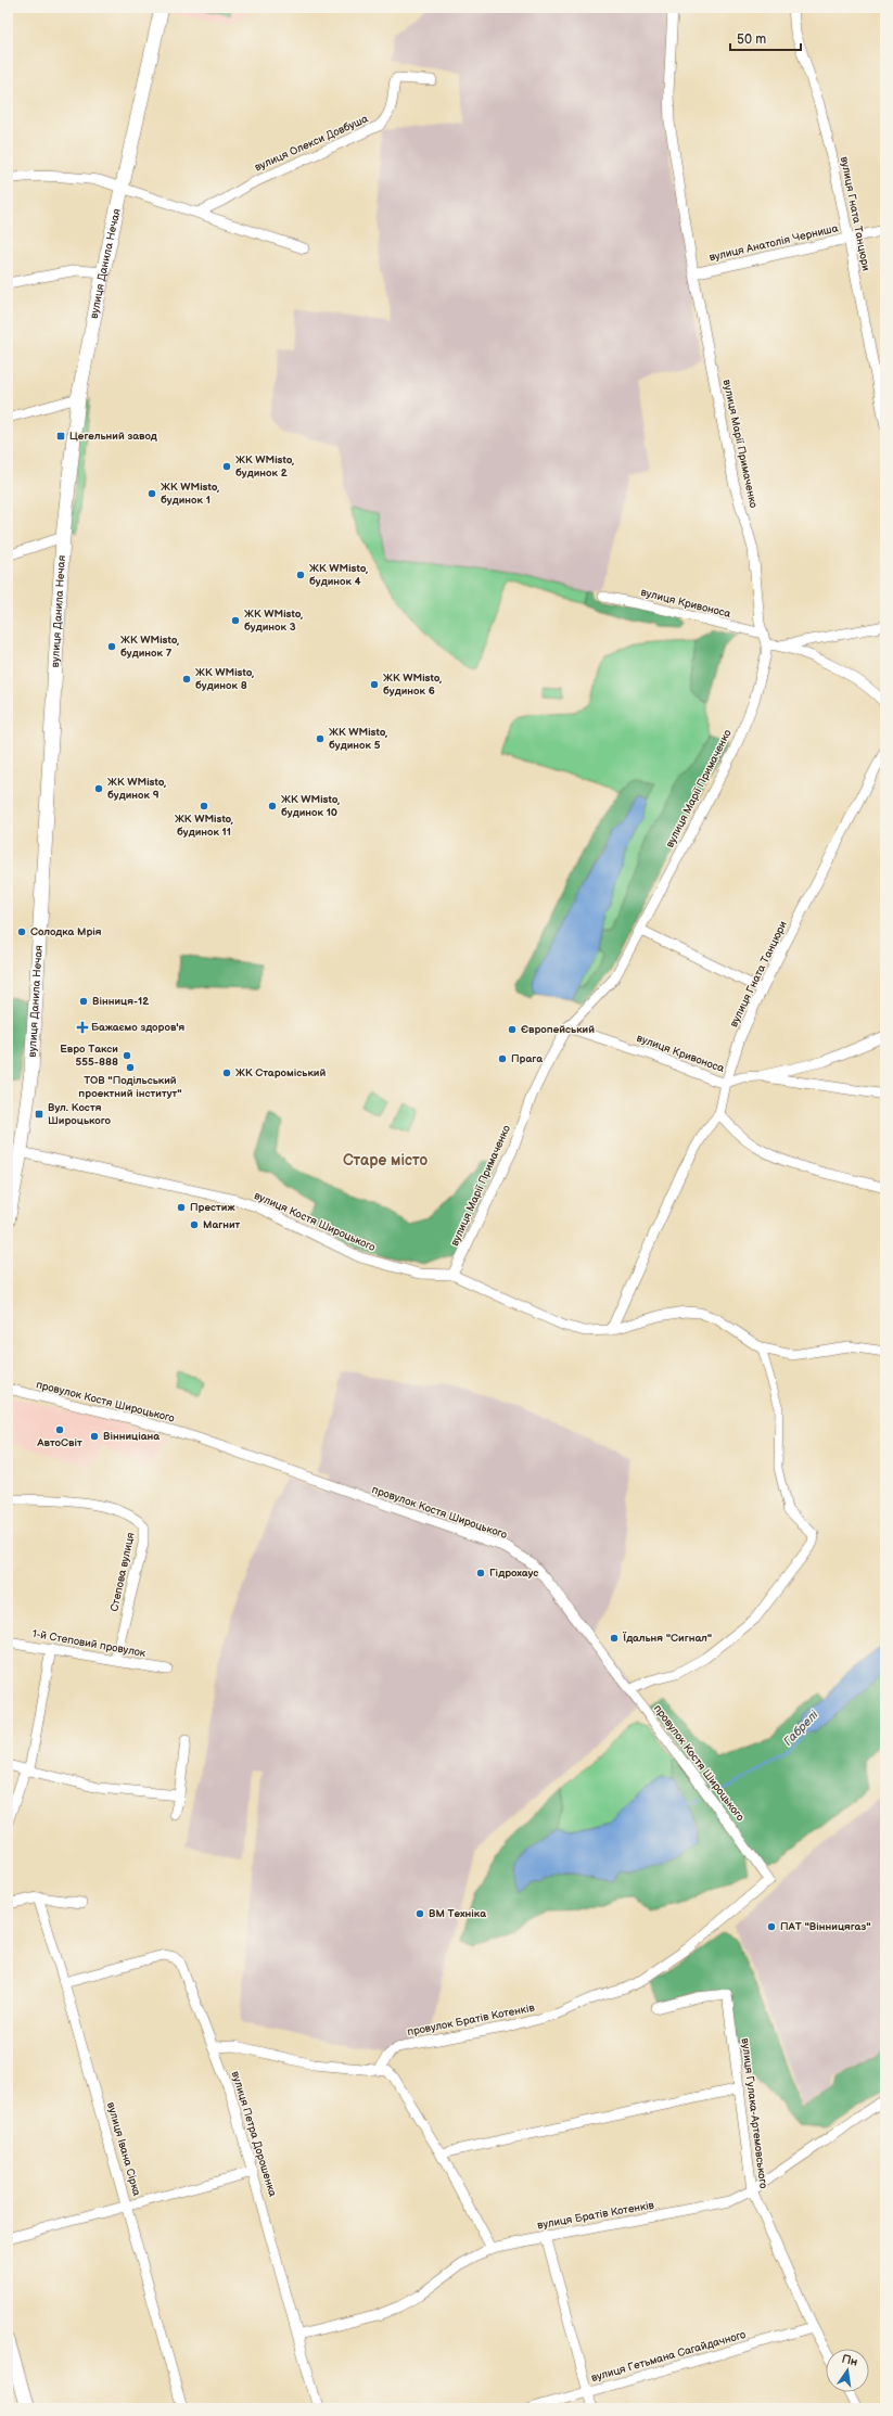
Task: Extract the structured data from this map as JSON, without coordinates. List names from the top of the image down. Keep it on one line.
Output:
{"streets":{"main road":["вулиця Данила Нечая"],"street":["вулиця Олекси Довбуша","вулиця Гната Танцюри","вулиця Анатолія Черниша","вулиця Марії Примаченко","вулиця Кривоноса","вулиця Костя Широцького","провулок Костя Широцького","Степова вулиця","1-й Степовий провулок","провулок Братів Котенків","вулиця Гулака-Артемовського","вулиця Петра Дорошенка","вулиця Івана Сірка","вулиця Братів Котенків","вулиця Гетьмана Сагайдачного"]},"crossings":[["вулиця Гната Танцюри","вулиця Анатолія Черниша"],["вулиця Гната Танцюри","вулиця Кривоноса"],["вулиця Гната Танцюри","вулиця Костя Широцького"],["вулиця Анатолія Черниша","вулиця Марії Примаченко"],["вулиця Данила Нечая","вулиця Костя Широцького"],["вулиця Марії Примаченко","вулиця Кривоноса"],["вулиця Марії Примаченко","вулиця Костя Широцького"],["провулок Костя Широцького","провулок Братів Котенків"],["Степова вулиця","1-й Степовий провулок"],["вулиця Гулака-Артемовського","вулиця Братів Котенків"],["вулиця Гулака-Артемовського","вулиця Гетьмана Сагайдачного"],["вулиця Петра Дорошенка","вулиця Івана Сірка"],["вулиця Петра Дорошенка","вулиця Братів Котенків"]],"districts":["Старе місто"],"water":["Габрелі"],"places":{"transit":["Цегельний завод","Вул. Костя Широцького"],"other":["ЖК WMisto, будинок 2","ЖК WMisto, будинок 1","ЖК WMisto, будинок 4","ЖК WMisto, будинок 3","ЖК WMisto, будинок 7","ЖК WMisto, будинок 8","ЖК WMisto, будинок 6","ЖК WMisto, будинок 5","ЖК WMisto, будинок 9","ЖК WMisto, будинок 11","ЖК WMisto, будинок 10","Солодка Мрія","Вінниця-12","Європейський","Евро Такси 555-888","Прага","ТОВ \"Подільський проектний інститут\"","ЖК Староміський","Престиж","Магнит","АвтоСвіт","Вінниціана","Гідрохаус","Їдальня \"Сигнал\"","ВМ Техніка","ПАТ \"Вінницягаз\""],"health":["Бажаємо здоров'я"]},"scale_bar":"50 m","north":"top"}
